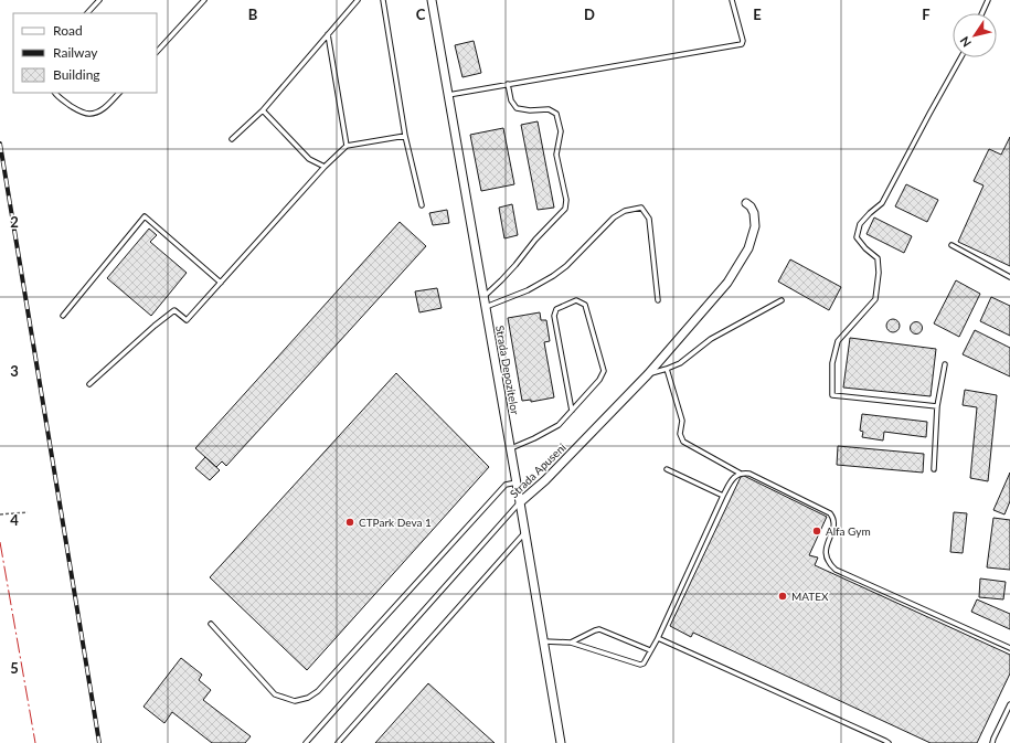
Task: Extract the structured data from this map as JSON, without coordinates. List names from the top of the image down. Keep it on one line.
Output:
{"streets":{"street":["Strada Depozitelor","Strada Apuseni"]},"crossings":[["Strada Depozitelor","Strada Apuseni"]],"places":["CTPark Deva 1","Alfa Gym","MATEX"],"legend":["Road","Railway","Building"],"north":"bottom left","grid":{"columns":["B","C","D","E","F"],"rows":["2","3","4","5"]}}
